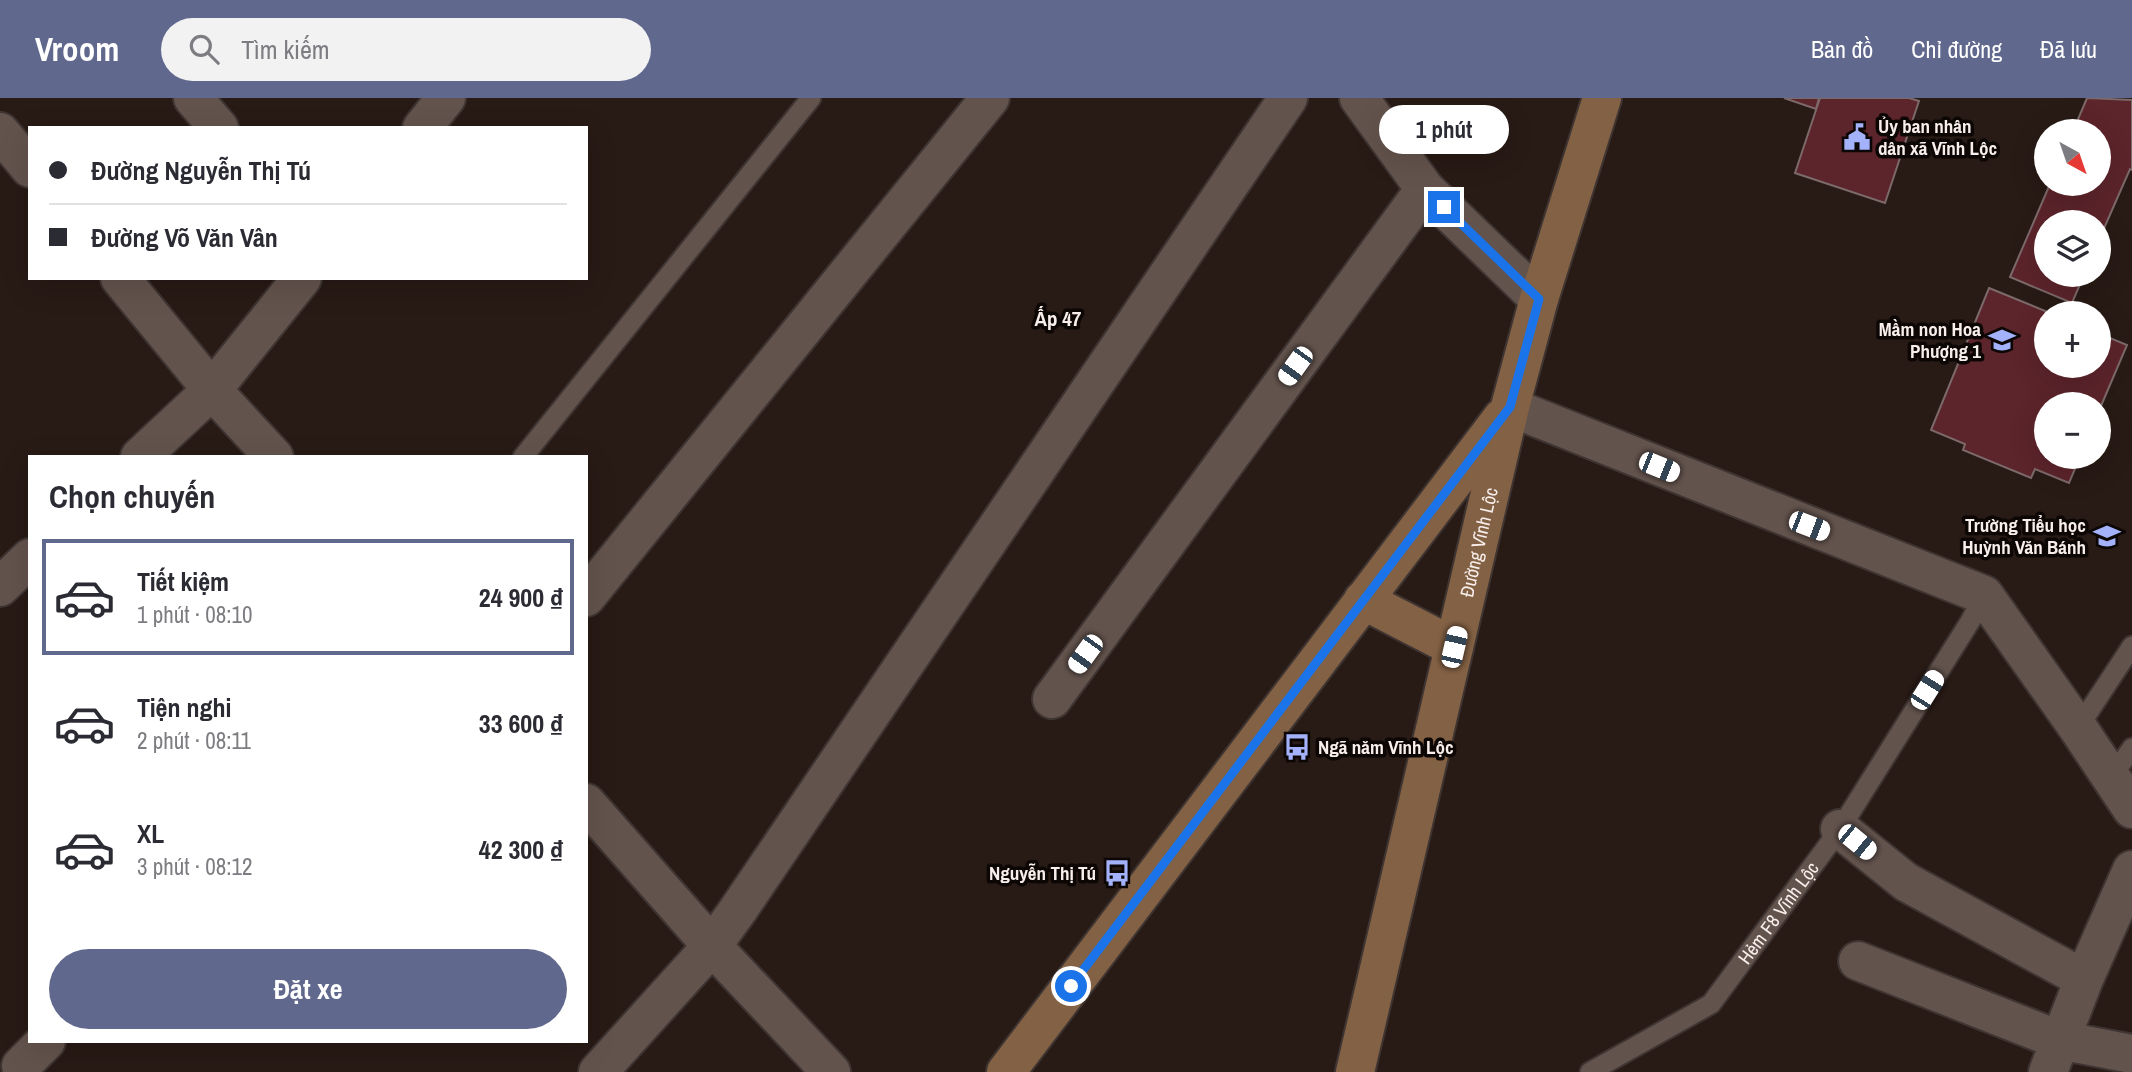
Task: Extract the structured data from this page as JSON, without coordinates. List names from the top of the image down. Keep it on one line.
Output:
{"streets":{"main road":["Đường Vĩnh Lộc"],"lane":["Hẻm F8 Vĩnh Lộc"]},"districts":["Ấp 47"],"places":{"public building":["Ủy ban nhân dân xã Vĩnh Lộc"],"school or university":["Mầm non Hoa Phượng 1","Trường Tiểu học Huỳnh Văn Bánh"],"bus stop":["Ngã năm Vĩnh Lộc","Nguyễn Thị Tú"]},"north":"bottom right","page":{"header":"Vroom","search":"Tìm kiếm","nav":["Bản đồ","Chỉ đường","Đã lưu"],"bubble":"1 phút","map_buttons":["+","−"],"banner":["Đường Nguyễn Thị Tú","Đường Võ Văn Vân"],"heading":"Chọn chuyến","list":[{"name":"Tiết kiệm","note":"1 phút · 08:10","value":"24 900 ₫"},{"name":"Tiện nghi","note":"2 phút · 08:11","value":"33 600 ₫"},{"name":"XL","note":"3 phút · 08:12","value":"42 300 ₫"}],"buttons":"Đặt xe"}}
